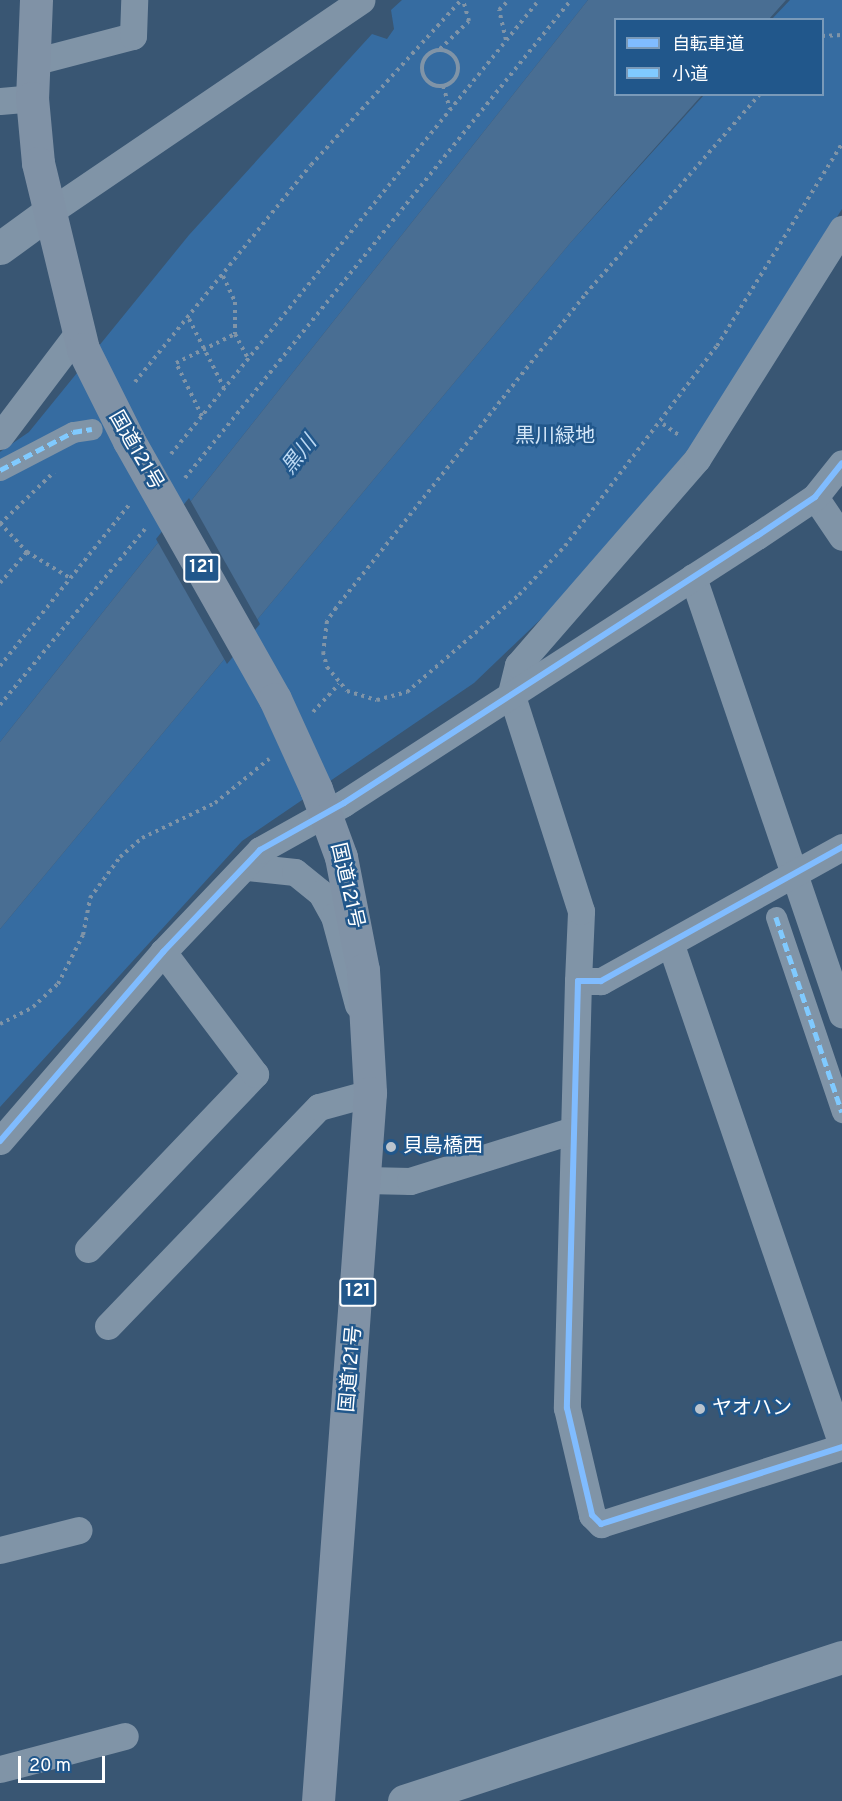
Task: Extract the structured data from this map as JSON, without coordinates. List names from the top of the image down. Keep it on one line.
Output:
{"streets":{"highway":["国道121号","121"]},"water":["黒川"],"parks":["黒川緑地"],"places":["貝島橋西","ヤオハン"],"legend":["自転車道","小道"],"scale_bar":"20 m"}
